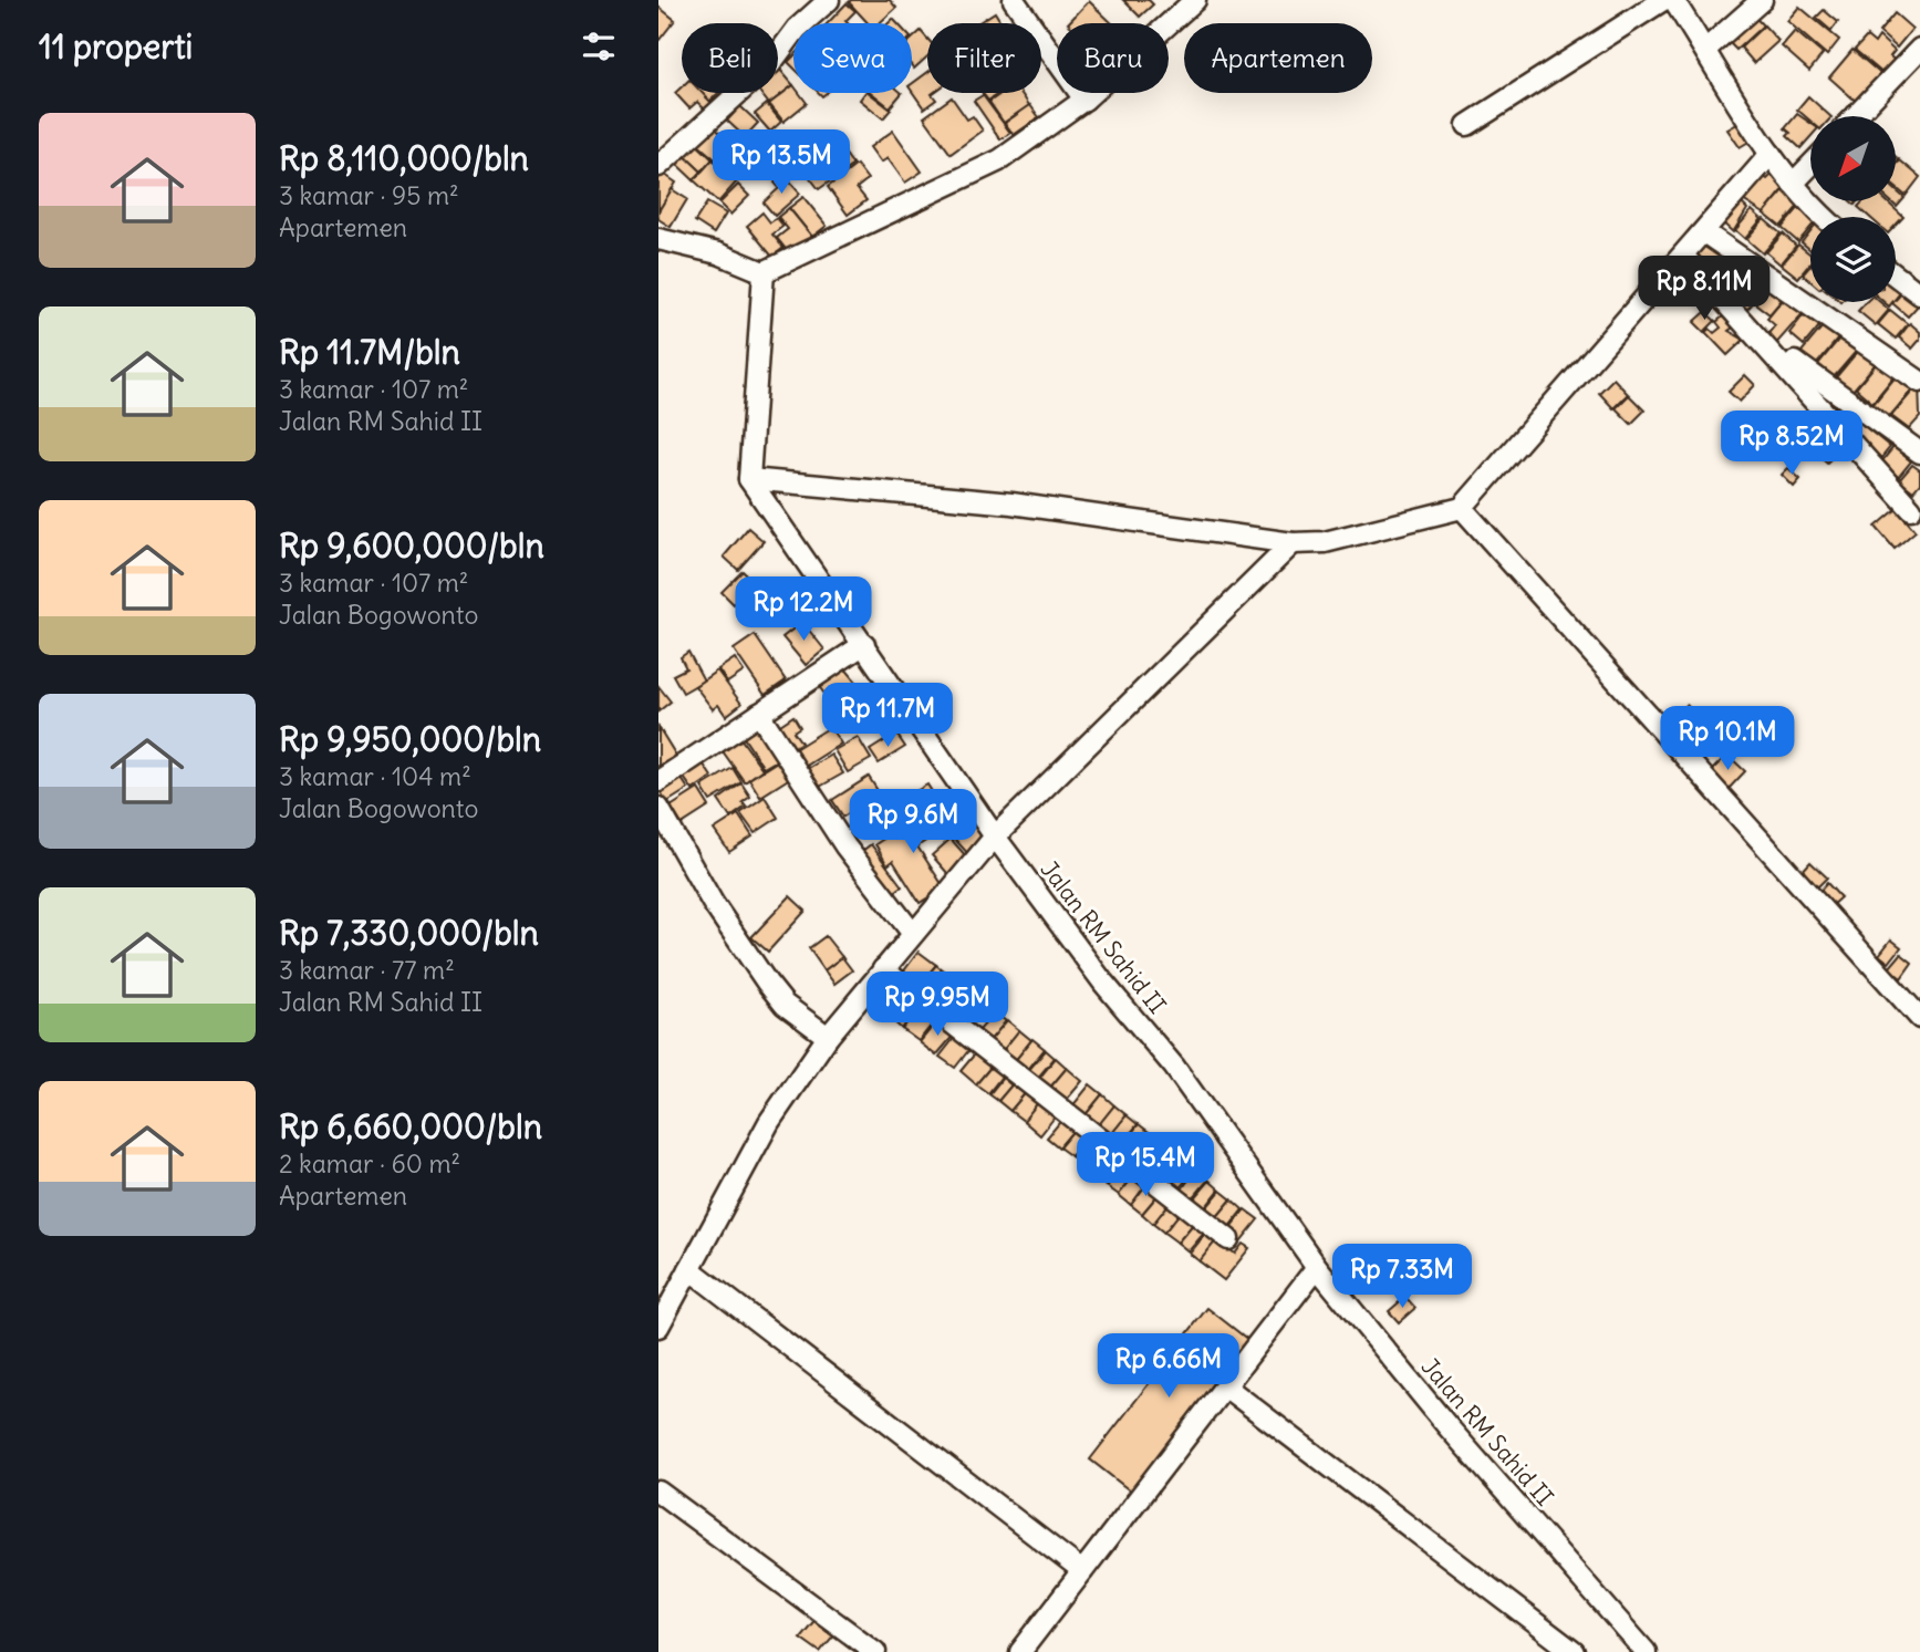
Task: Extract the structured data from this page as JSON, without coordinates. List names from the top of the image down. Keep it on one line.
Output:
{"streets":{"street":["Jalan RM Sahid II"]},"north":"bottom left","page":{"heading":"11 properti","chip":["Beli","Sewa","Filter","Baru","Apartemen"],"list":[{"name":"Rp 8,110,000/bln","note":"3 kamar · 95 m² · Apartemen"},{"name":"Rp 11.7M/bln","note":"3 kamar · 107 m² · Jalan RM Sahid II"},{"name":"Rp 9,600,000/bln","note":"3 kamar · 107 m² · Jalan Bogowonto"},{"name":"Rp 9,950,000/bln","note":"3 kamar · 104 m² · Jalan Bogowonto"},{"name":"Rp 7,330,000/bln","note":"3 kamar · 77 m² · Jalan RM Sahid II"},{"name":"Rp 6,660,000/bln","note":"2 kamar · 60 m² · Apartemen"}],"price":["Rp 13.5M","Rp 8.11M","Rp 8.52M","Rp 12.2M","Rp 11.7M","Rp 10.1M","Rp 9.6M","Rp 9.95M","Rp 15.4M","Rp 7.33M","Rp 6.66M"]}}
